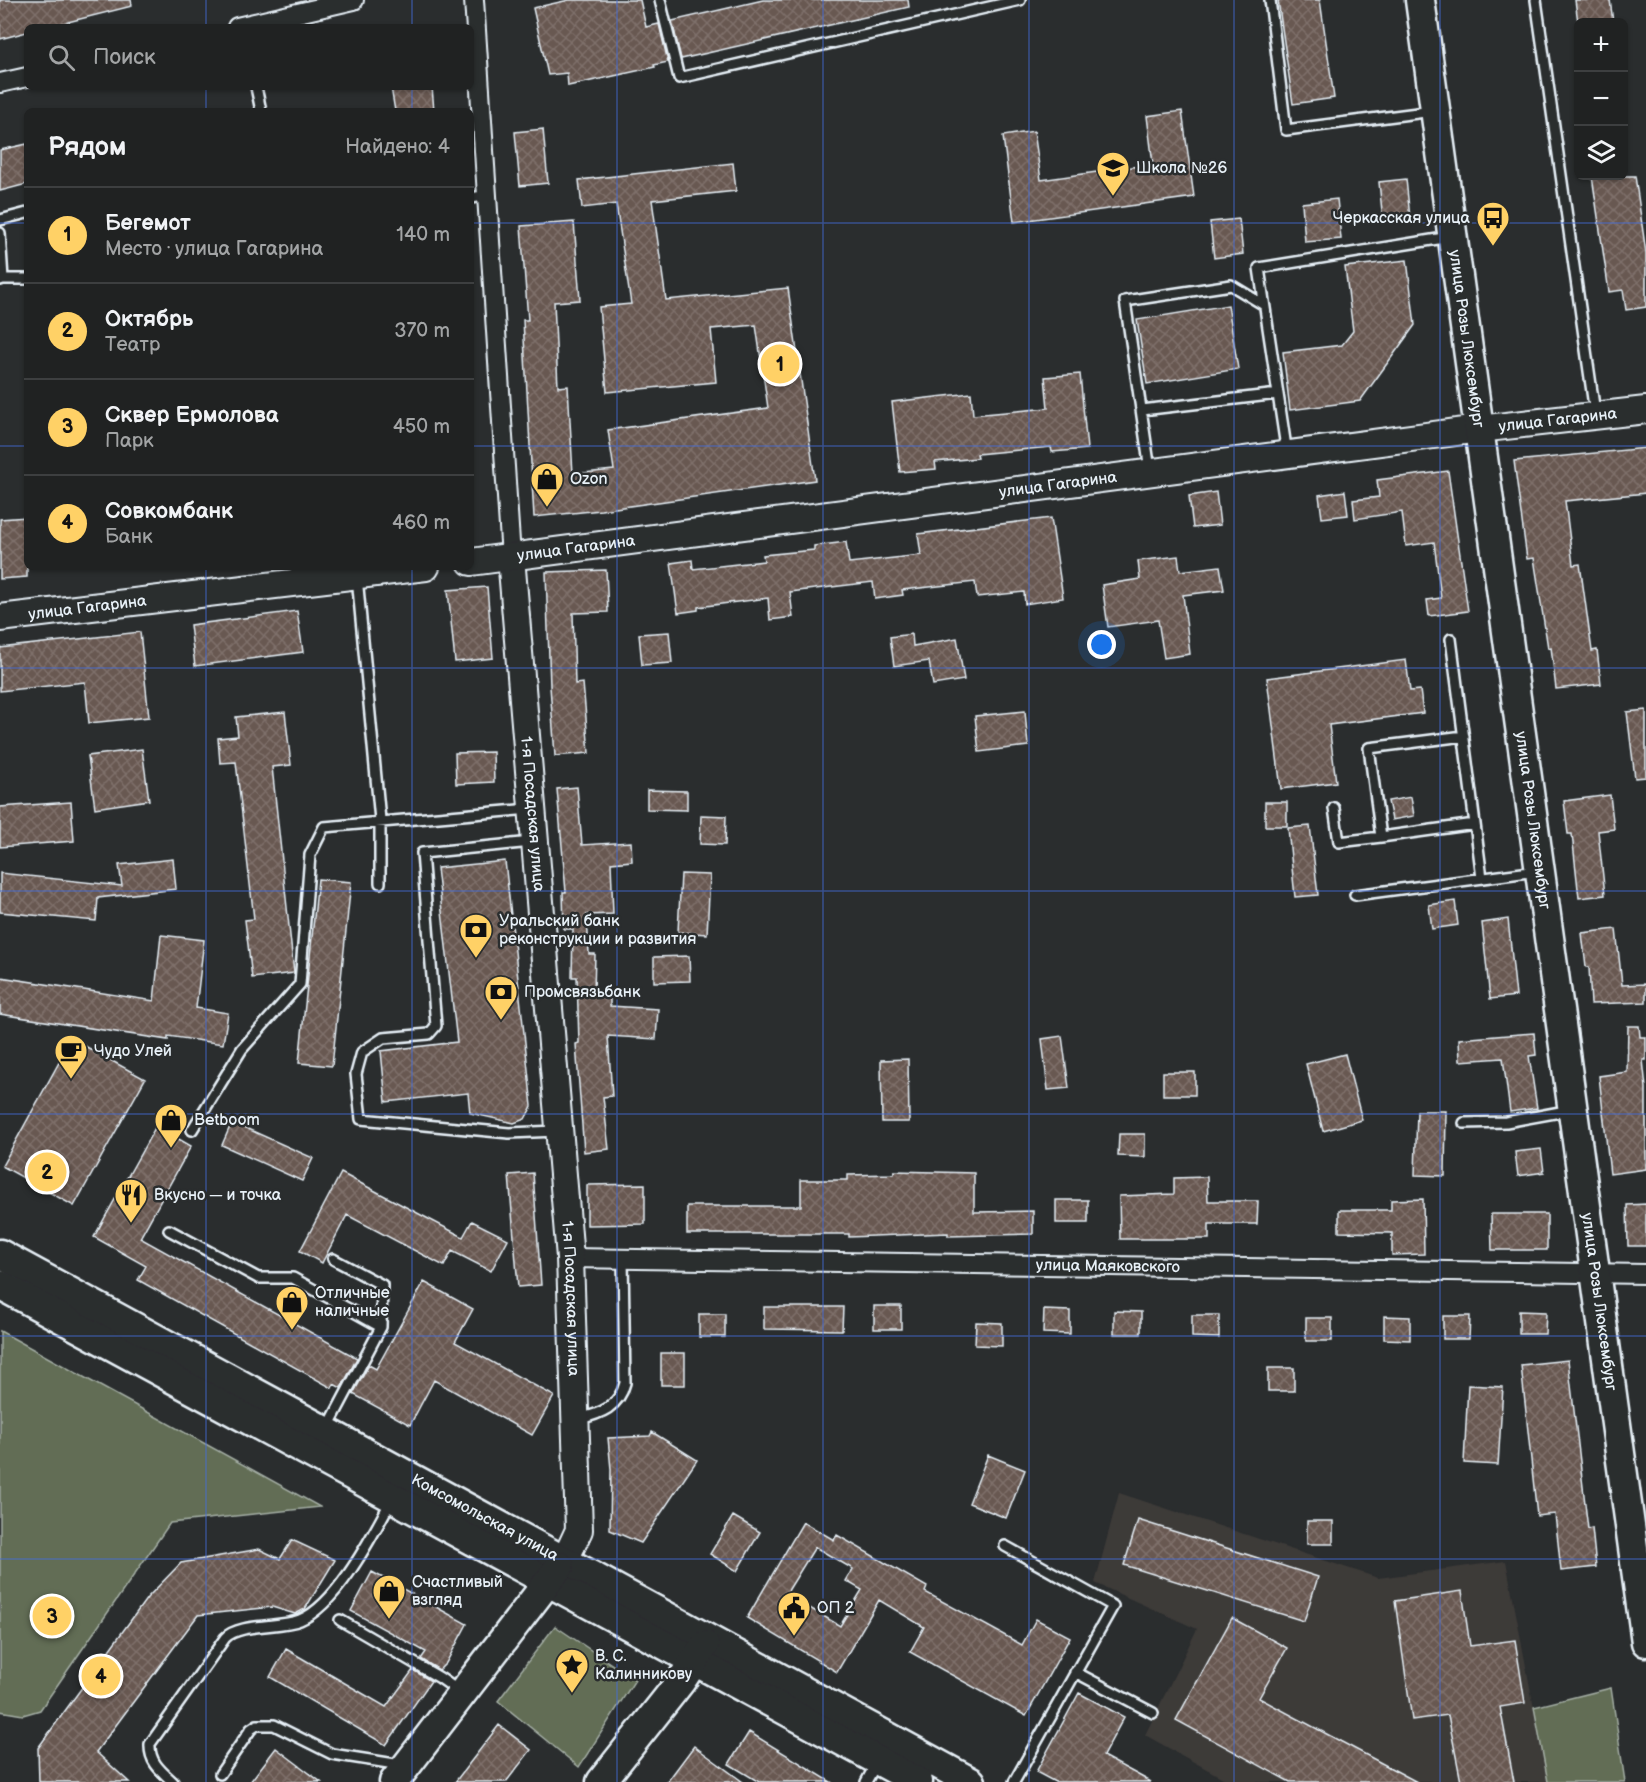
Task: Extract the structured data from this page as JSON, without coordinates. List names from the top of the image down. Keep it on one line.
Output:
{"streets":{"main road":["улица Розы Люксембург","1-я Посадская улица","Комсомольская улица"],"street":["улица Гагарина","улица Маяковского"]},"crossings":[["улица Розы Люксембург","улица Гагарина"],["улица Розы Люксембург","улица Маяковского"],["улица Гагарина","1-я Посадская улица"],["1-я Посадская улица","улица Маяковского"],["1-я Посадская улица","Комсомольская улица"]],"places":{"school or university":["Школа №26"],"bus stop":["Черкасская улица"],"shop":["Ozon","Betboom","Отличные наличные","Счастливый взгляд"],"bank":["Уральский банк реконструкции и развития","Промсвязьбанк"],"cafe":["Чудо Улей"],"restaurant":["Вкусно — и точка"],"public building":["ОП 2"],"place":["В. С. Калинникову"]},"page":{"map_buttons":["+","−"],"search":"Поиск","heading":["Рядом","Найдено: 4"],"list":[{"mark":"1","name":"Бегемот","note":"Место · улица Гагарина","value":"140 m"},{"mark":"2","name":"Октябрь","note":"Театр","value":"370 m"},{"mark":"3","name":"Сквер Ермолова","note":"Парк","value":"450 m"},{"mark":"4","name":"Совкомбанк","note":"Банк","value":"460 m"}],"pins":["1","2","3","4"]}}
